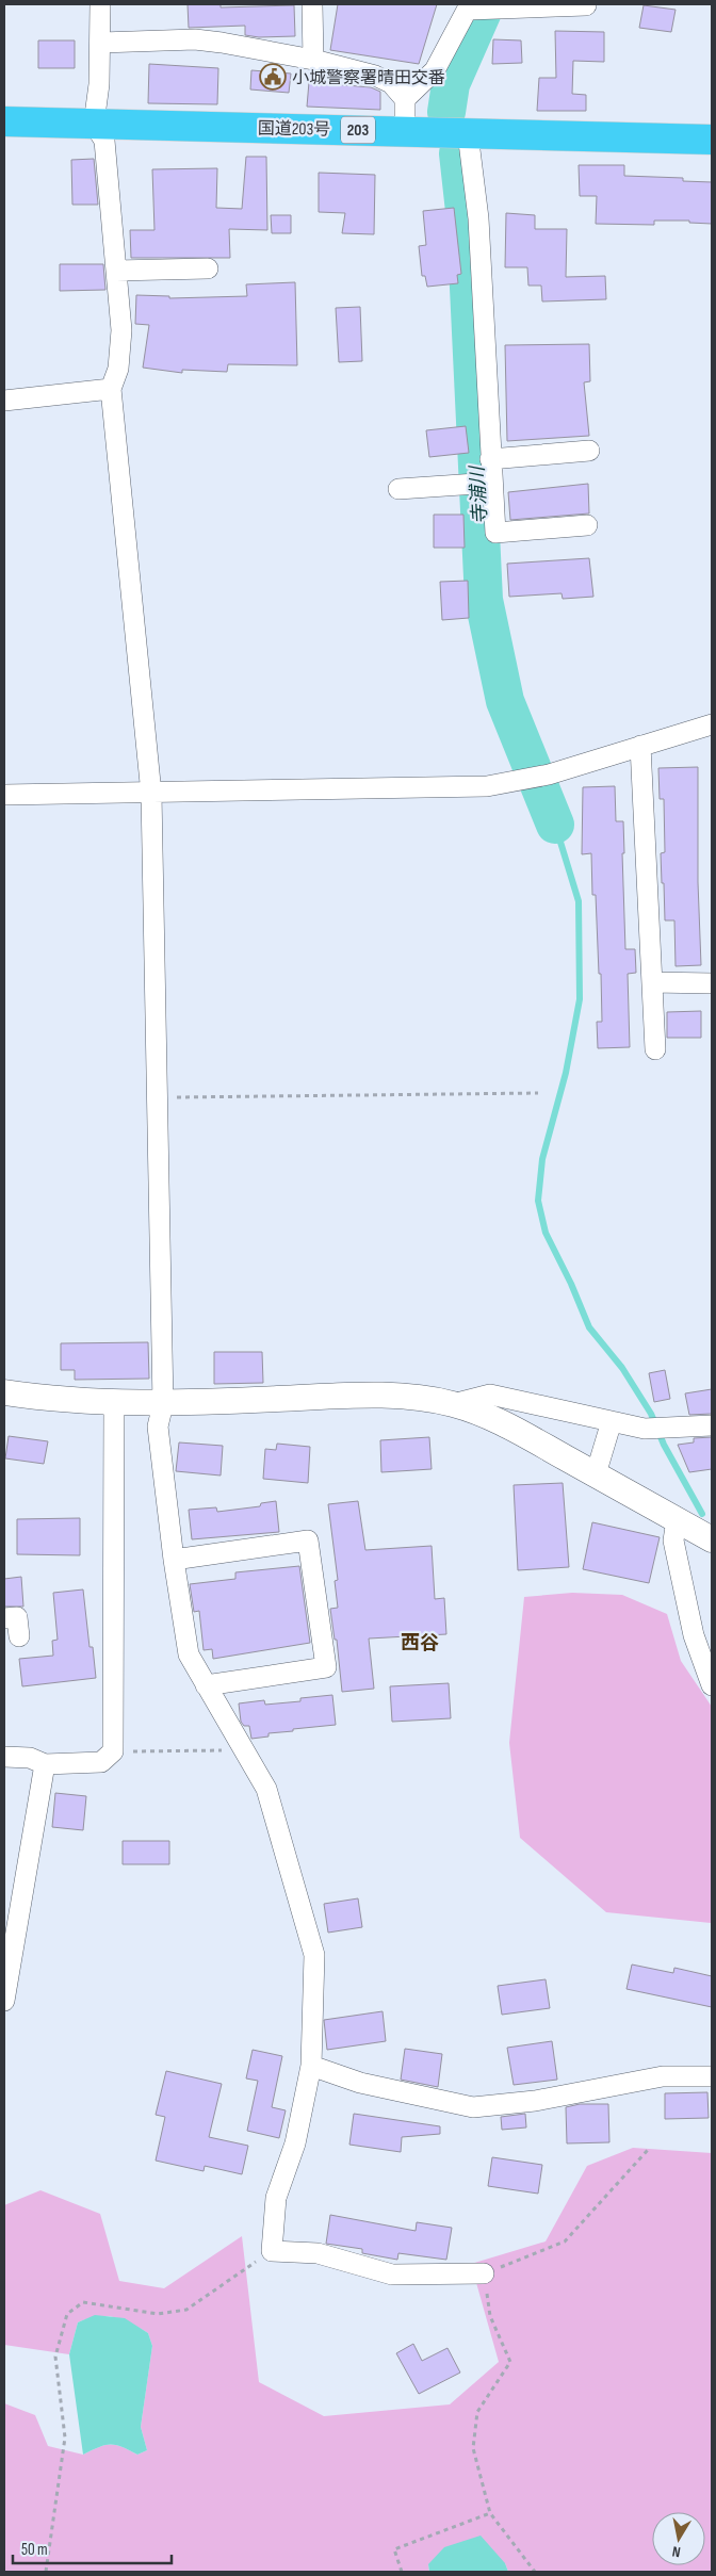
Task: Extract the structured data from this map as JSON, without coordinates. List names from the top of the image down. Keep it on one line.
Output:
{"streets":{"highway":["国道203号","203"]},"districts":["西谷"],"water":["寺浦川"],"places":{"public building":["小城警察署晴田交番"]},"scale_bar":"50 m","north":"bottom"}
